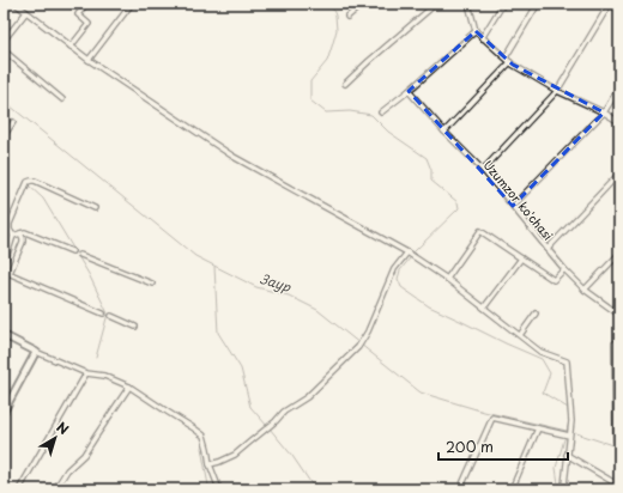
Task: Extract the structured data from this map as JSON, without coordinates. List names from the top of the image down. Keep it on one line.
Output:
{"streets":{"street":["Uzumzor ko'chasi"]},"water":["Заур"],"scale_bar":"200 m","north":"top right"}
